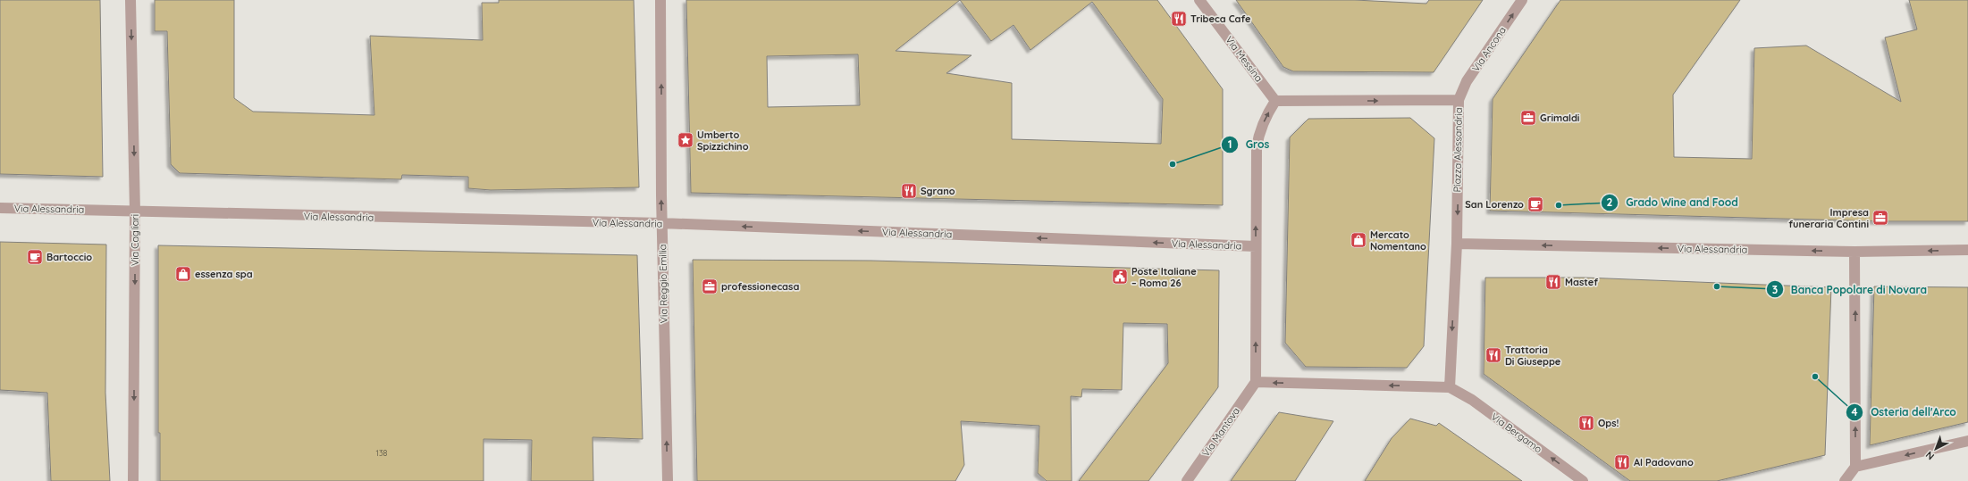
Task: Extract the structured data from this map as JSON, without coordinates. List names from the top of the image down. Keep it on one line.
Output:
{"streets":{"street":["Via Ancona","Via Messina","Piazza Alessandria","Via Alessandria","Via Cagliari","Via Reggio Emilia","Via Mantova","Via Bergamo"]},"crossings":[["Via Ancona","Piazza Alessandria"],["Via Messina","Piazza Alessandria"],["Piazza Alessandria","Via Alessandria"],["Piazza Alessandria","Via Bergamo"],["Via Alessandria","Via Cagliari"],["Via Alessandria","Via Reggio Emilia"]],"one_way":["Via Ancona","Via Alessandria","Via Cagliari","Via Reggio Emilia","Via Bergamo"],"places":{"restaurant":["Tribeca Cafe","Sgrano","Mastef","Trattoria Di Giuseppe","Ops!","Al Padovano"],"office":["Grimaldi","Impresa funeraria Contini","professionecasa"],"place":["Umberto Spizzichino"],"other":["Gros","Grado Wine and Food","Banca Popolare di Novara","Osteria dell'Arco"],"cafe":["San Lorenzo","Bartoccio"],"shop":["Mercato Nomentano","essenza spa"],"public building":["Poste Italiane – Roma 26"]},"house_numbers":["138"],"north":"bottom left"}
